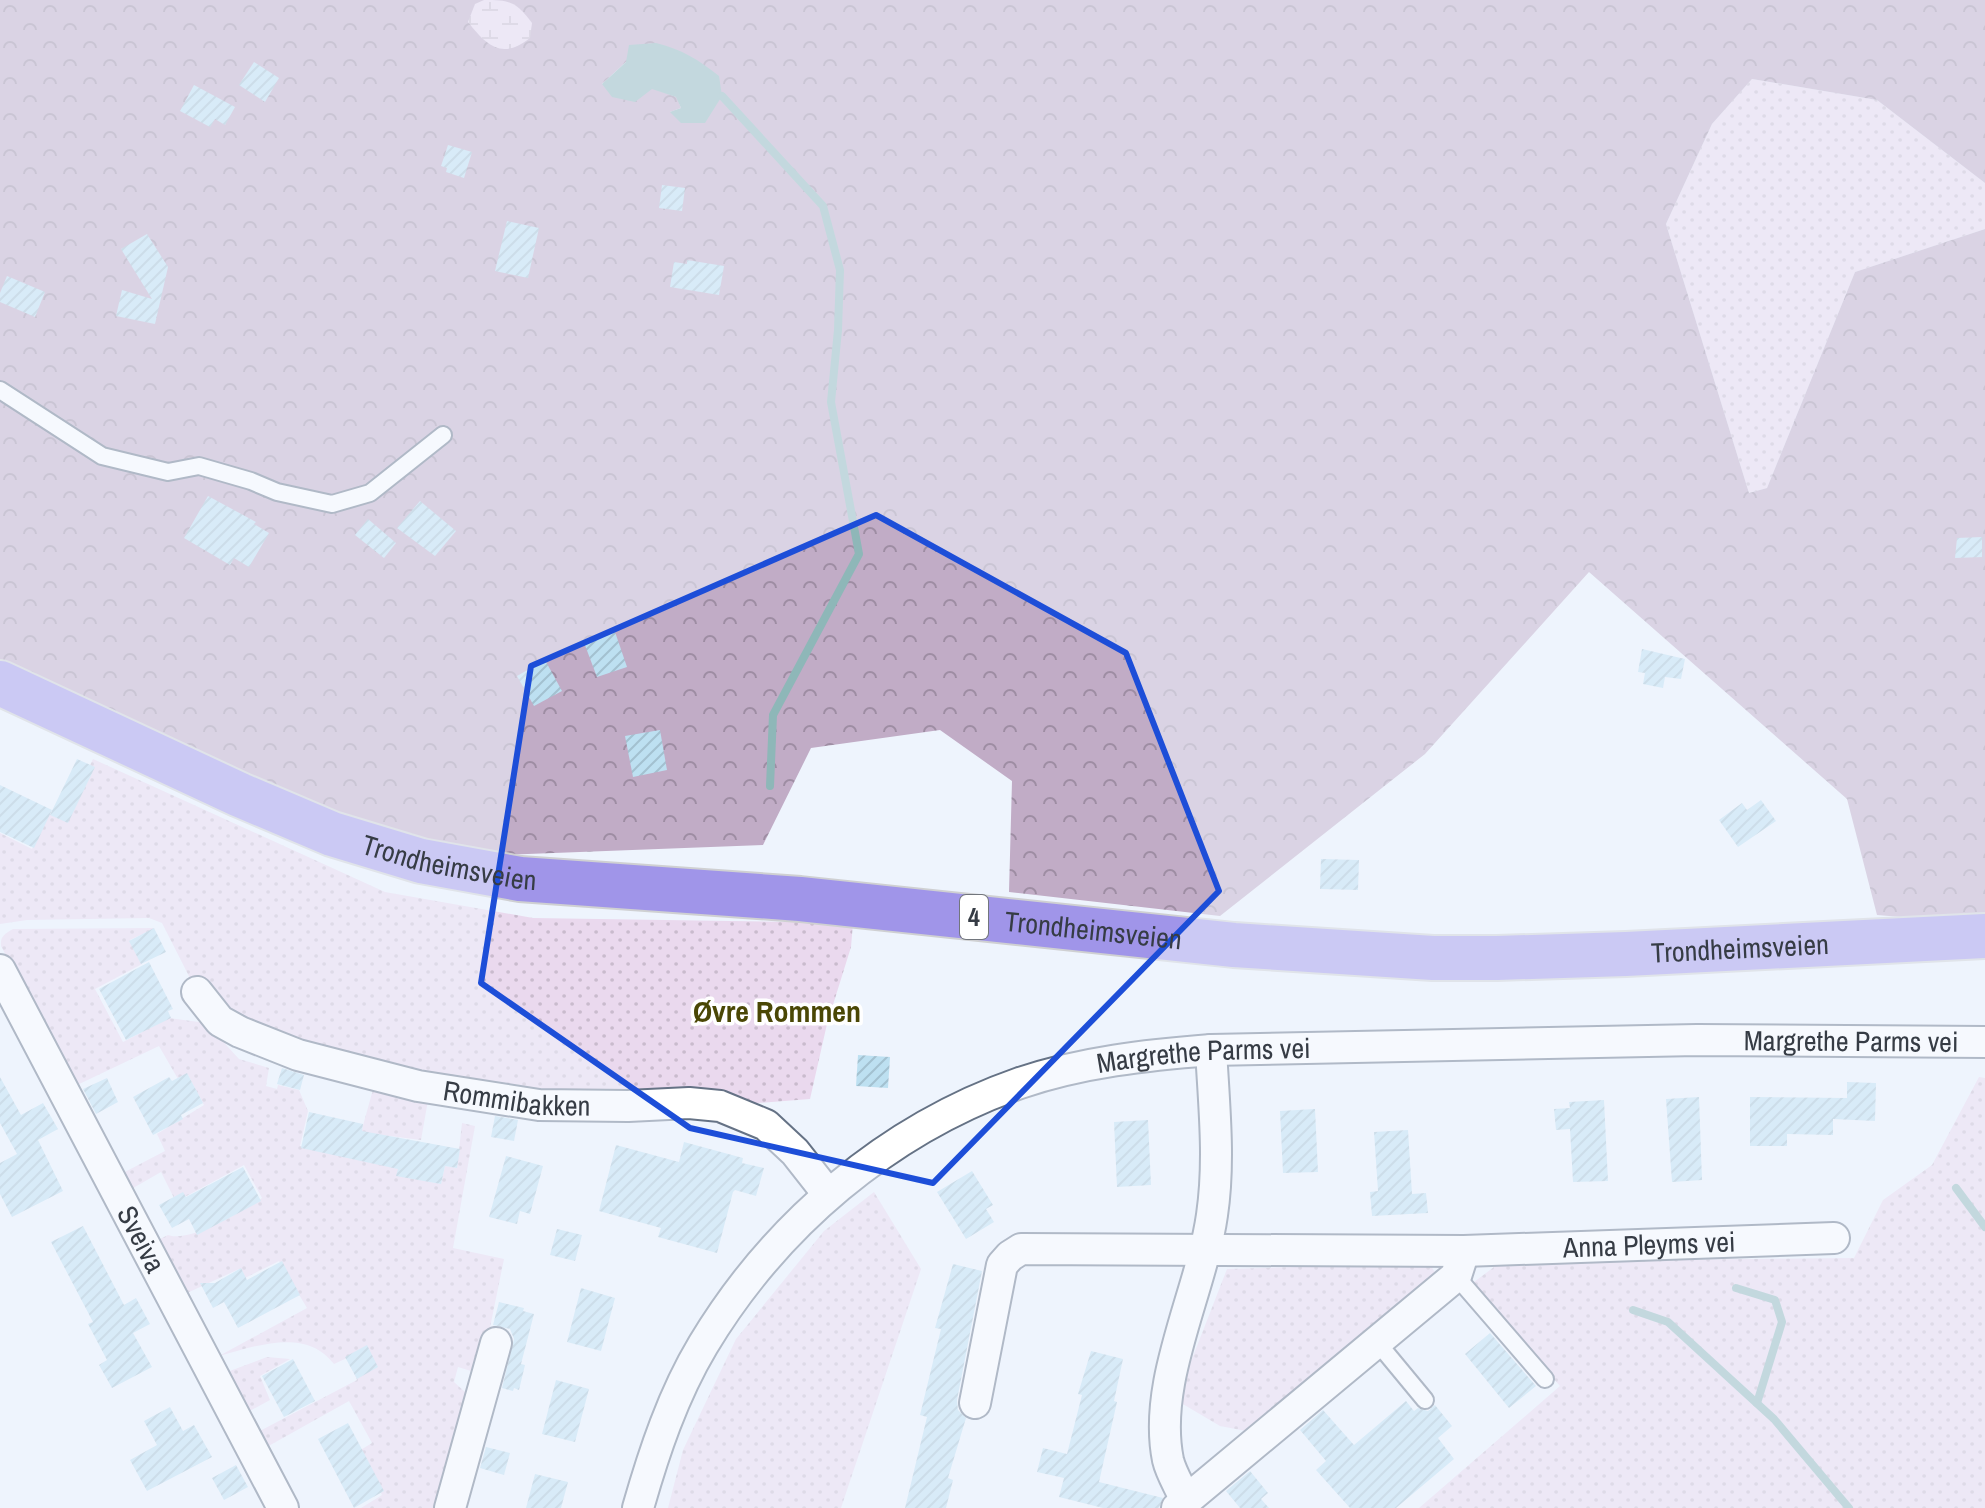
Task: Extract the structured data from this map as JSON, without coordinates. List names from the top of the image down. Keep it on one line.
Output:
{"streets":{"highway":["Trondheimsveien","4"],"street":["Margrethe Parms vei","Rommibakken","Sveiva","Anna Pleyms vei"]},"crossings":[["Margrethe Parms vei","Rommibakken"]],"districts":["Øvre Rommen"]}
